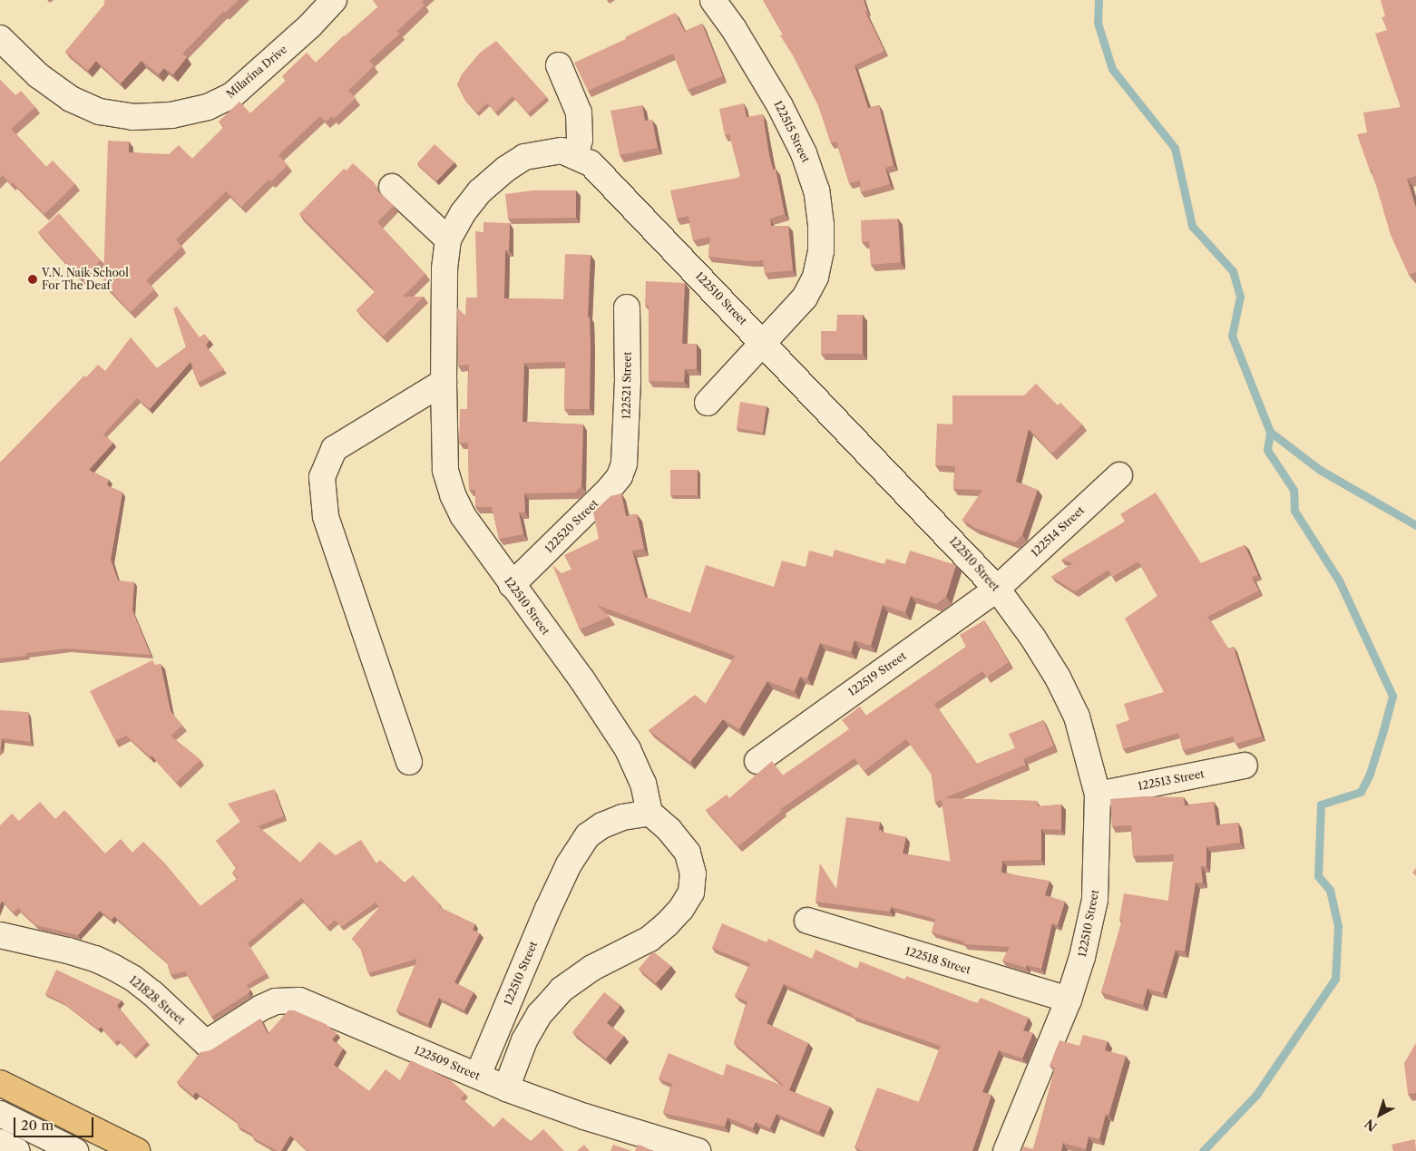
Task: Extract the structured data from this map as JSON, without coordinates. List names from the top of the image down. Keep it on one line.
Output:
{"streets":{"street":["Milarina Drive","122515 Street","122510 Street","122521 Street","122520 Street","122514 Street","122519 Street","122513 Street","122518 Street","121828 Street","122509 Street"]},"crossings":[["122515 Street","122510 Street"],["122510 Street","122520 Street"],["122510 Street","122514 Street"],["122510 Street","122519 Street"],["122510 Street","122513 Street"],["122510 Street","122518 Street"],["122510 Street","122509 Street"],["122521 Street","122520 Street"],["122514 Street","122519 Street"],["121828 Street","122509 Street"]],"places":["V.N. Naik School For The Deaf"],"scale_bar":"20 m","north":"bottom left"}
